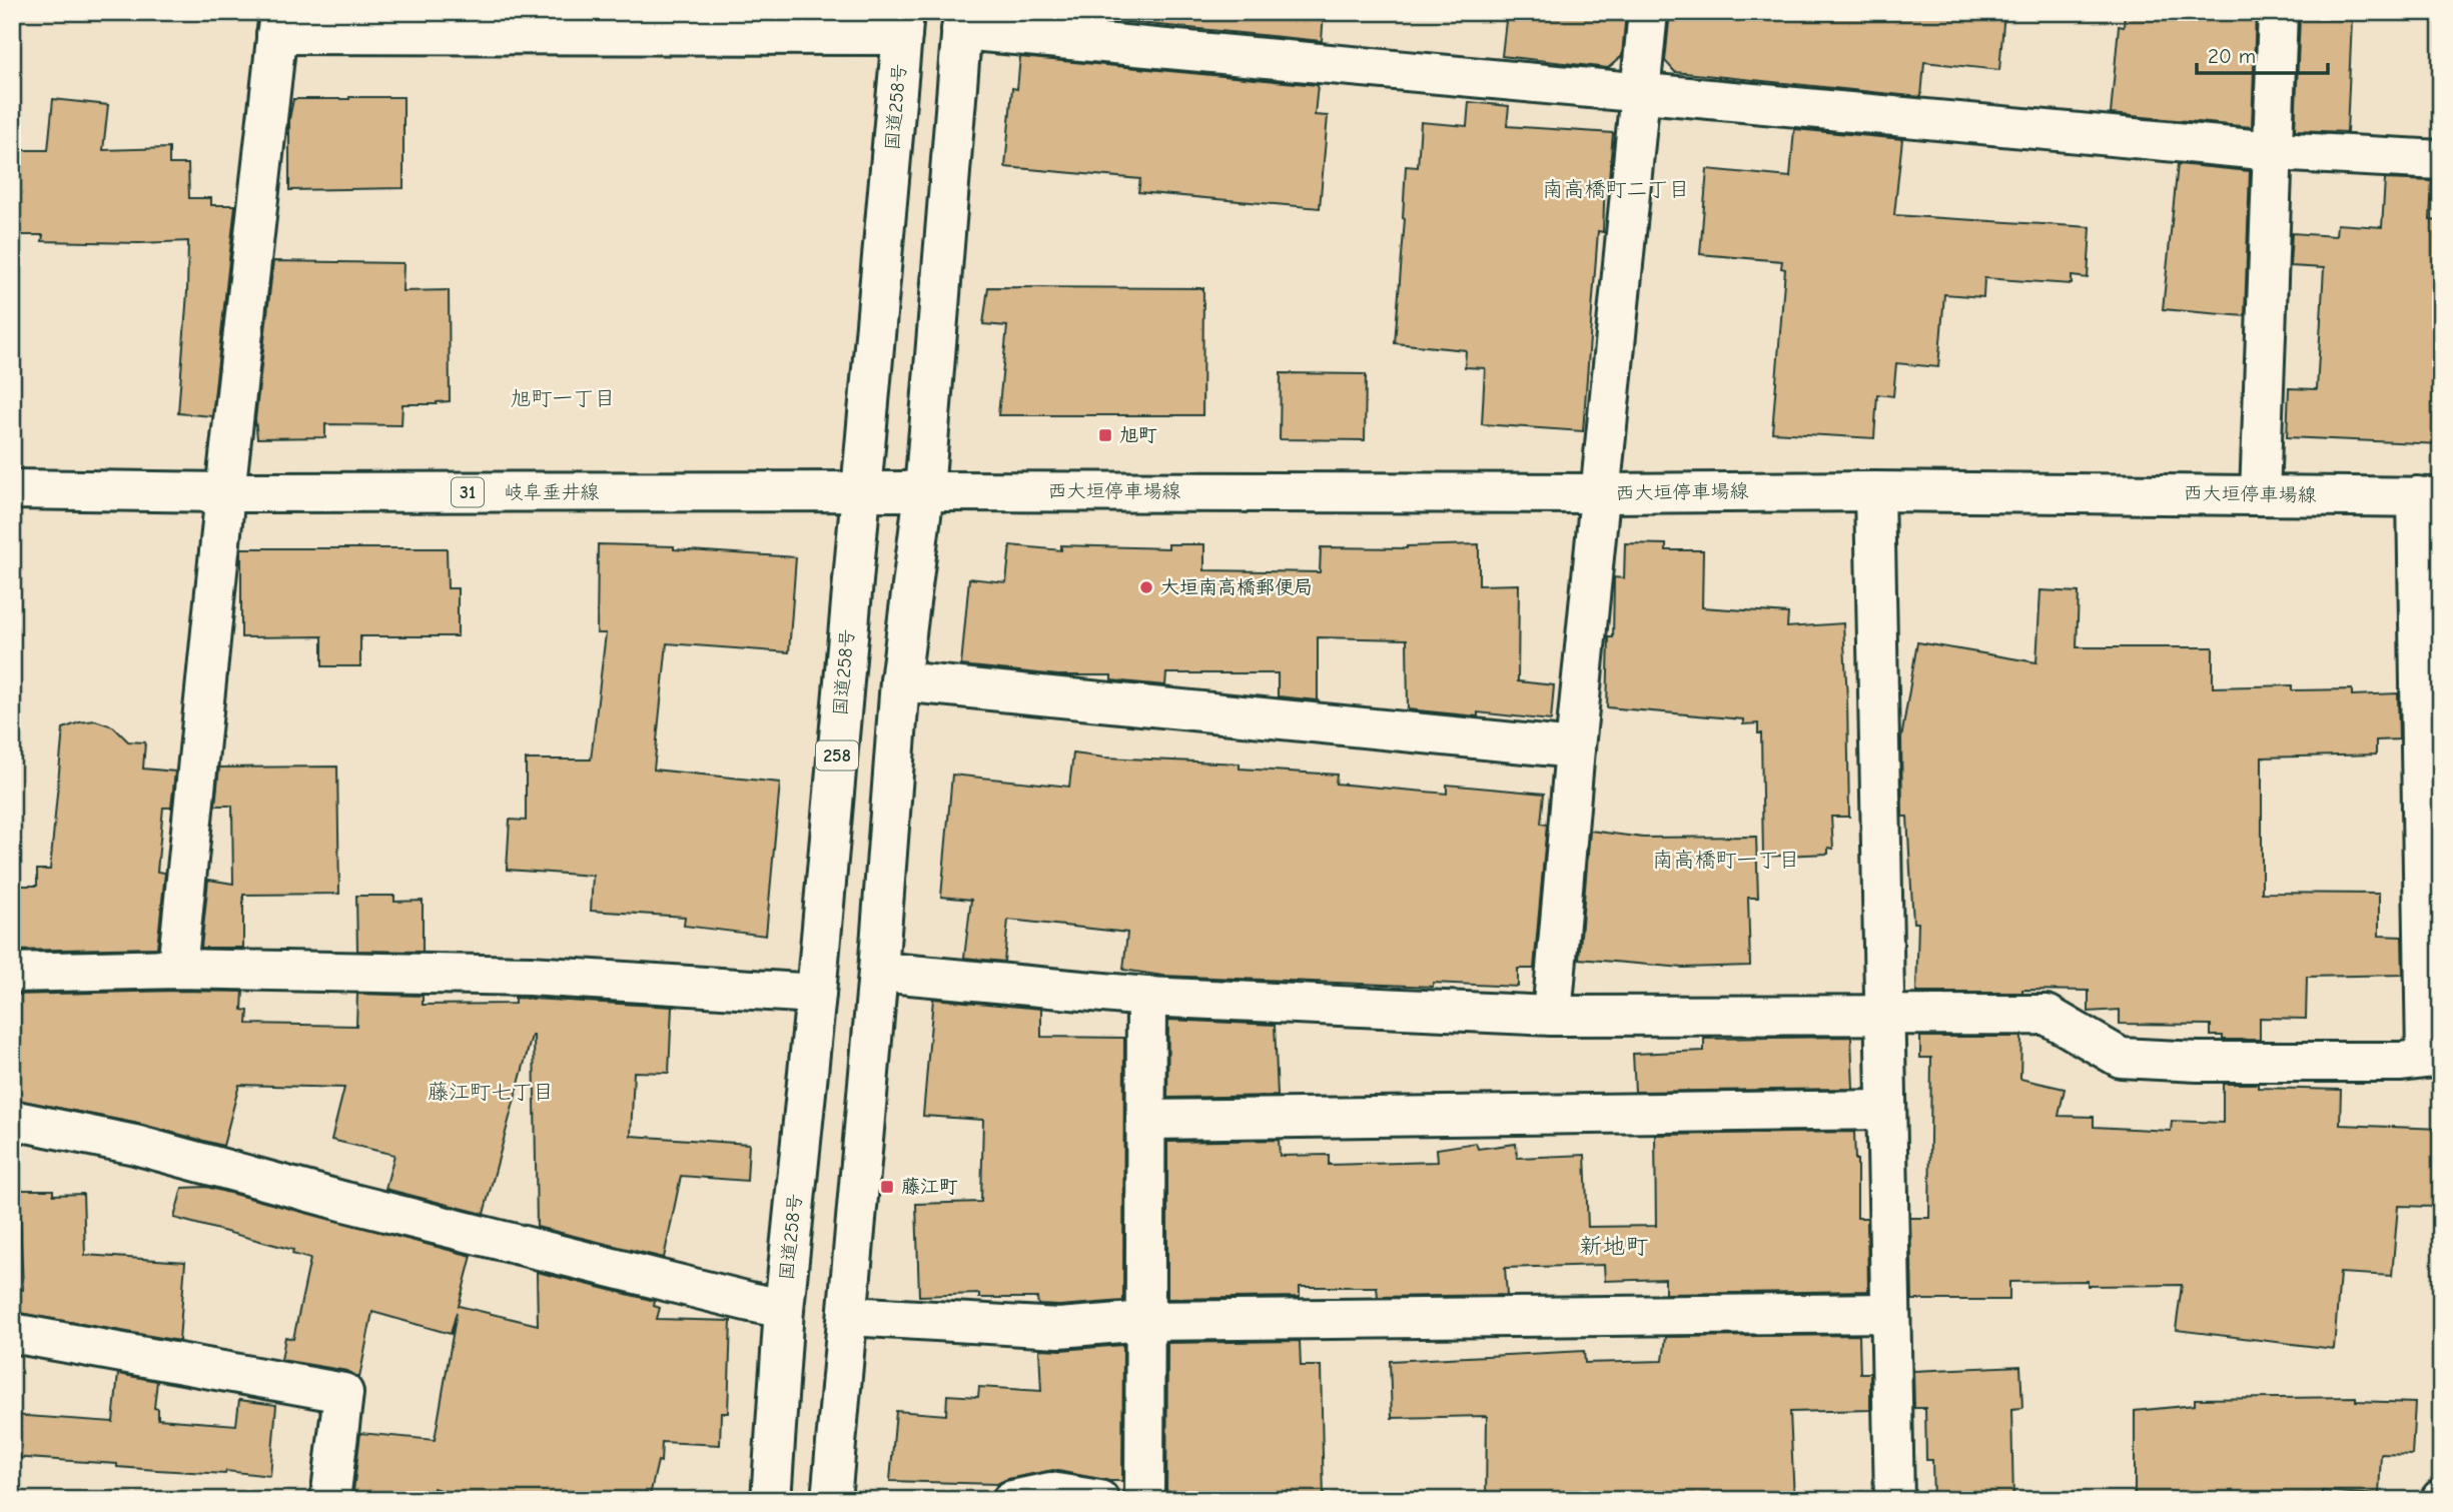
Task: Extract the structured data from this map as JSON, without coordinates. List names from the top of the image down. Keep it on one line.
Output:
{"streets":{"main road":["国道258号","西大垣停車場線","31","岐阜垂井線","258"]},"crossings":[["国道258号","岐阜垂井線"],["西大垣停車場線","岐阜垂井線"]],"districts":["南高橋町二丁目","旭町一丁目","南高橋町一丁目","藤江町七丁目","新地町"],"places":{"transit":["旭町","藤江町"],"other":["大垣南高橋郵便局"]},"scale_bar":"20 m"}
